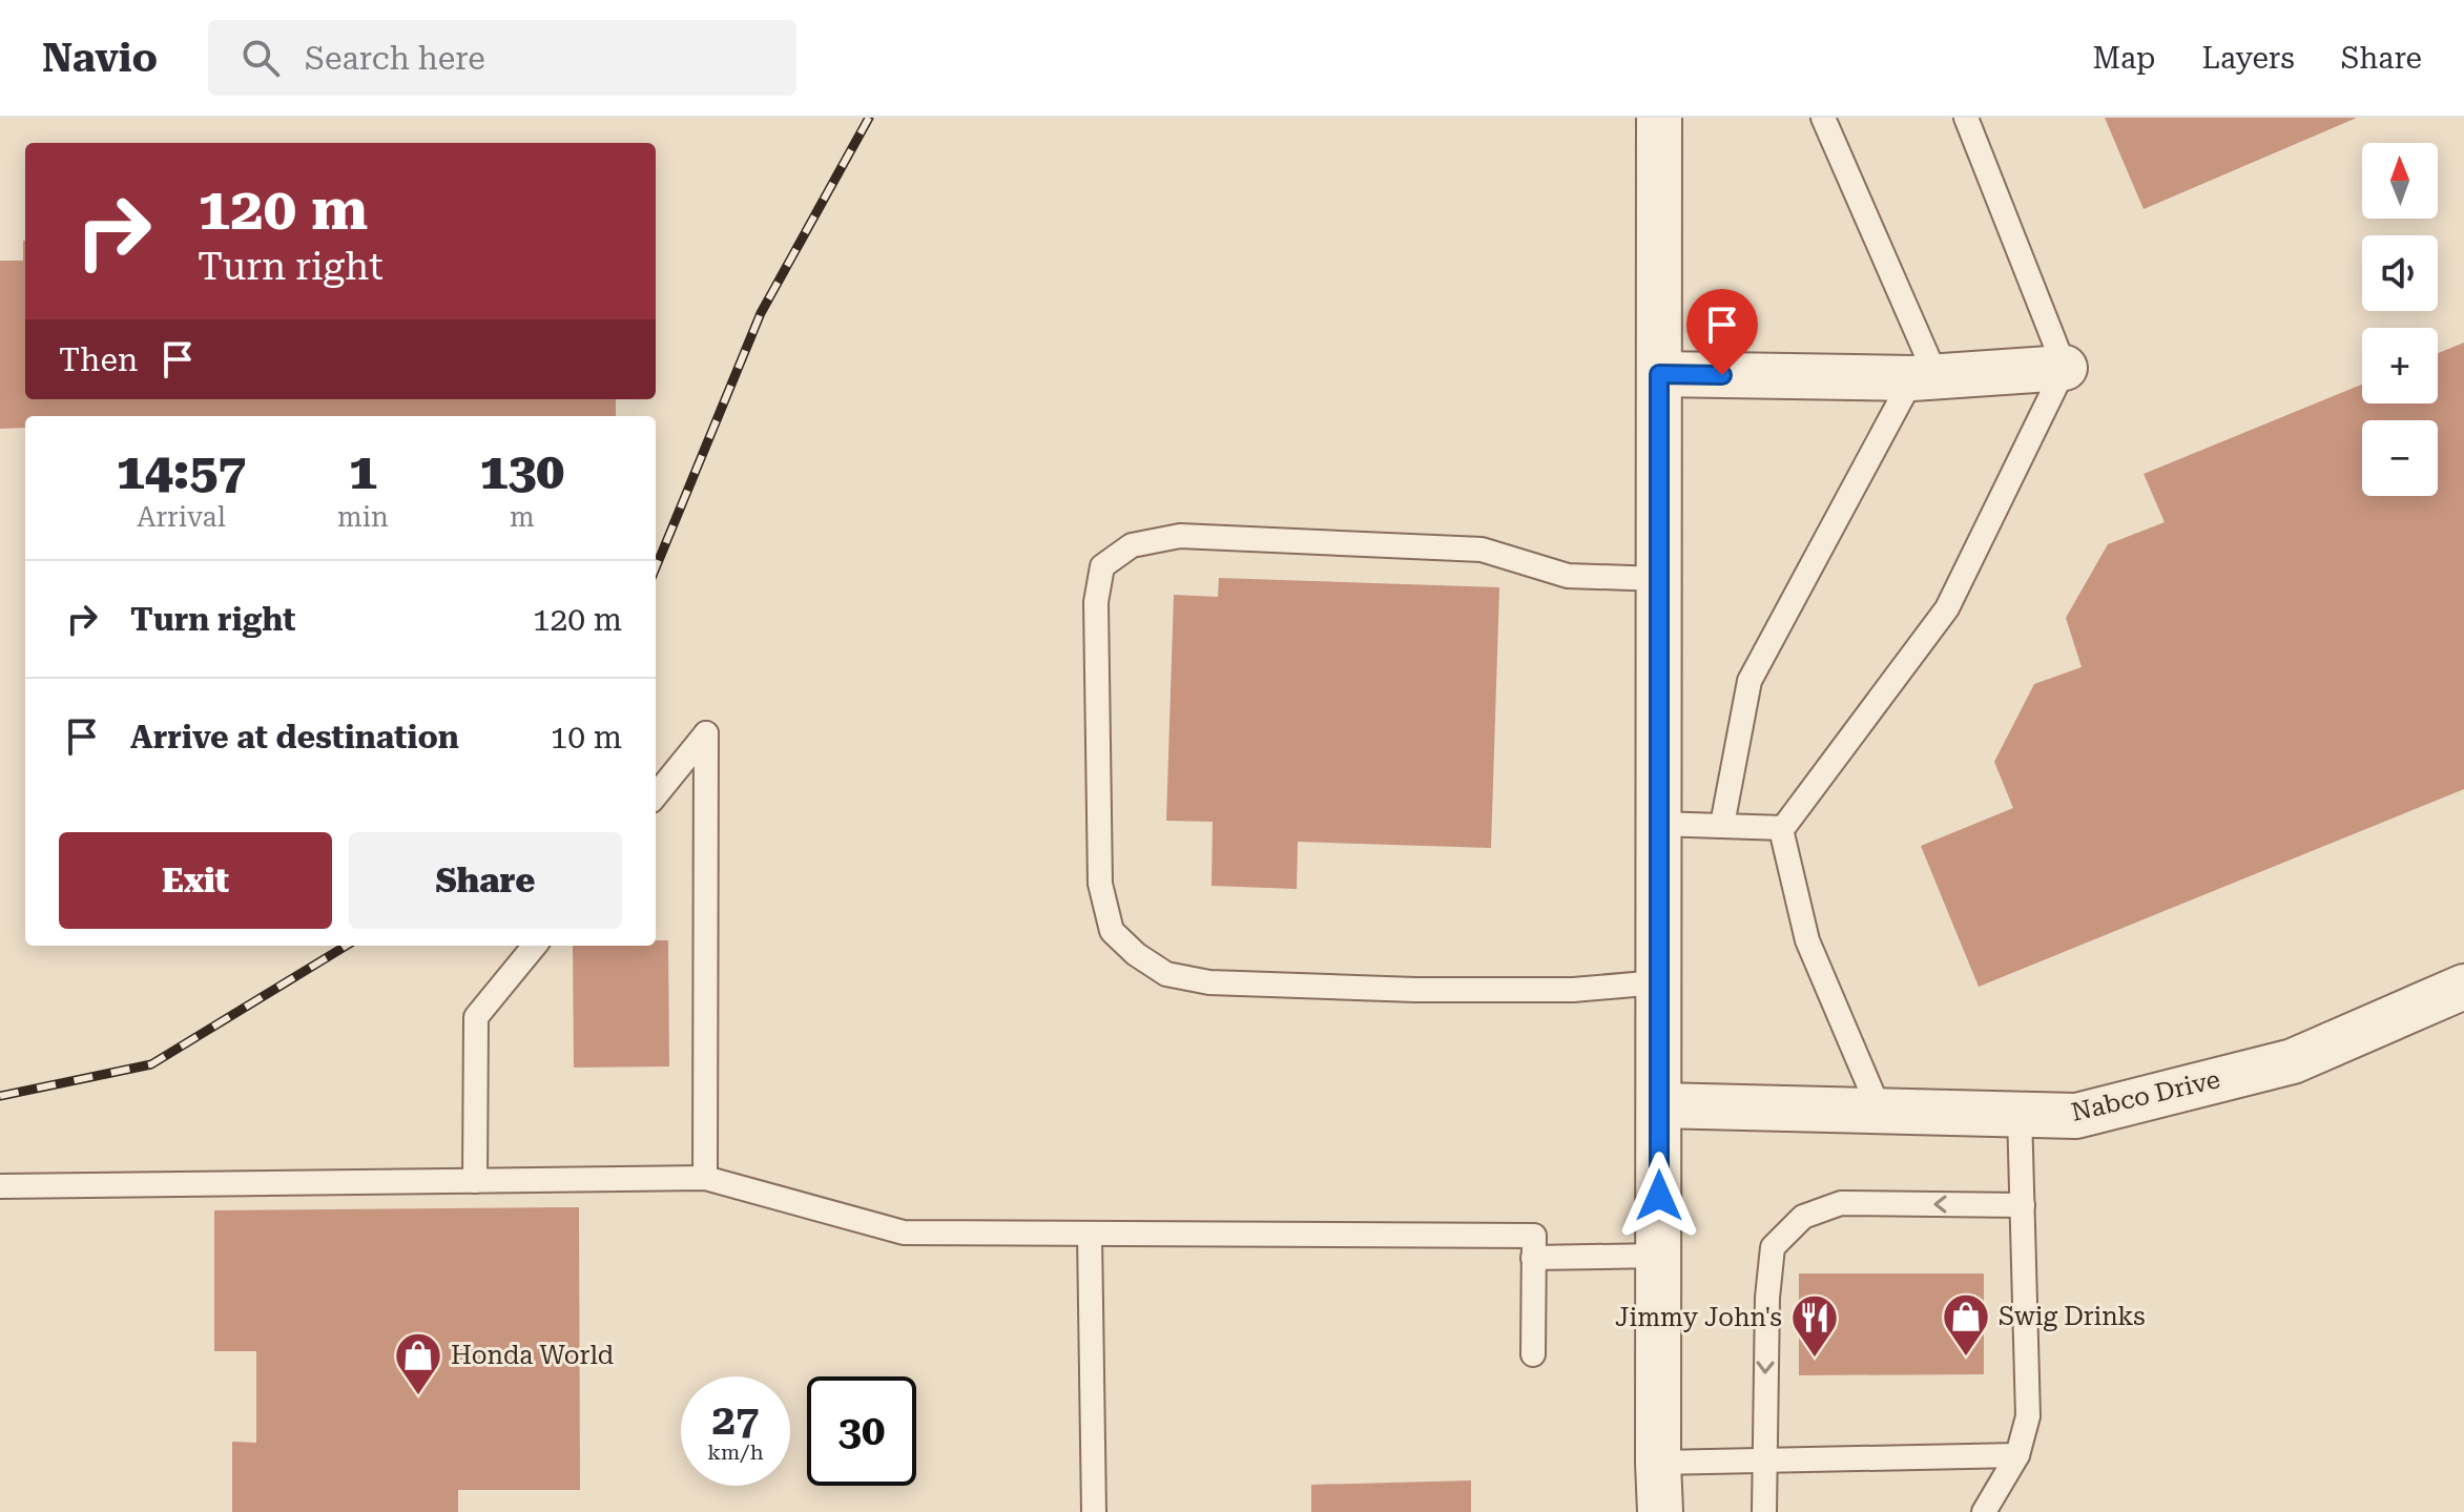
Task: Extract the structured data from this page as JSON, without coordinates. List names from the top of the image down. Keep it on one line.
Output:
{"streets":{"street":["Nabco Drive"]},"places":{"shop":["Swig Drinks","Honda World"],"restaurant":["Jimmy John's"]},"north":"top","page":{"header":"Navio","search":"Search here","nav":["Map","Layers","Share"],"map_buttons":["+","−"],"turn":["120 m","Turn right"],"then":"Then","eta":["14:57","Arrival","1","min","130","m"],"list":[{"name":"Turn right","value":"120 m"},{"name":"Arrive at destination","value":"10 m"}],"buttons":["Exit","Share"],"speed":"27 km/h","limit":"30"}}
